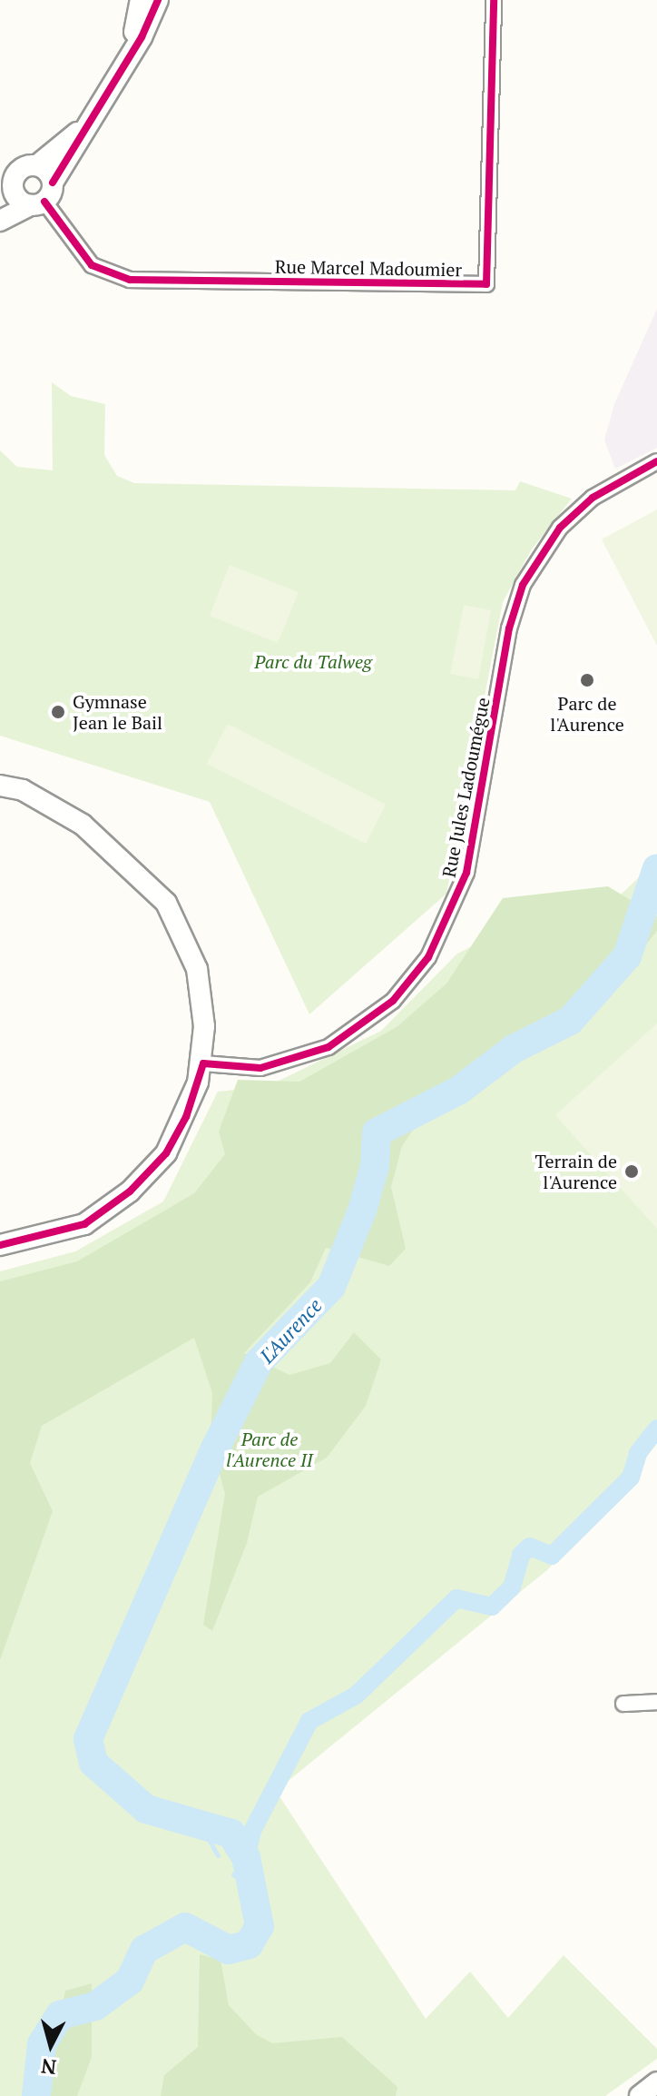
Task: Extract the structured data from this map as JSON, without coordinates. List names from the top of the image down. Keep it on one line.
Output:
{"streets":{"street":["Rue Marcel Madoumier","Rue Jules Ladoumégue"]},"water":["L'Aurence"],"parks":["Parc du Talweg","Parc de l'Aurence II"],"places":["Parc de l'Aurence","Gymnase Jean le Bail","Terrain de l'Aurence"],"north":"bottom"}
